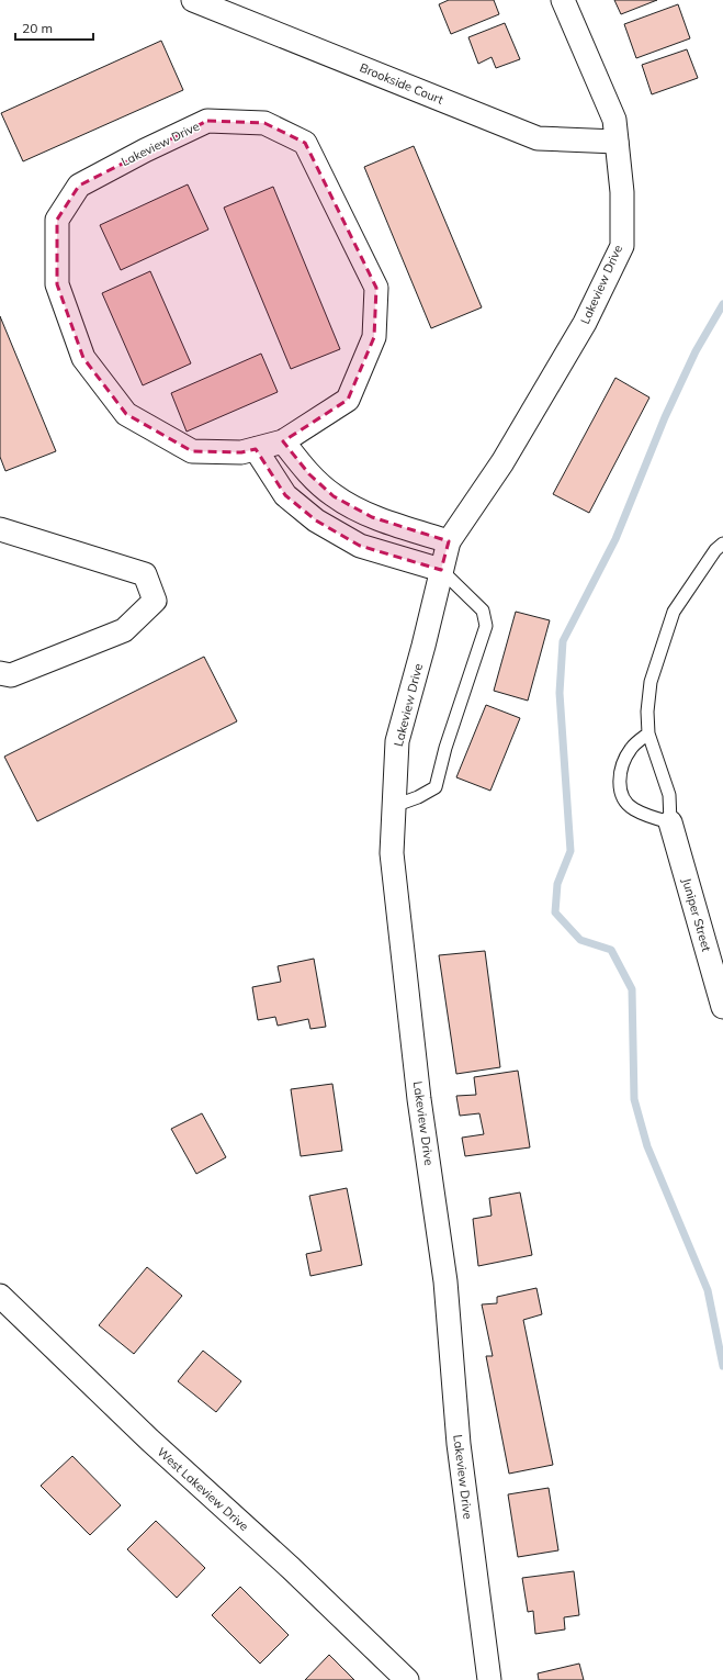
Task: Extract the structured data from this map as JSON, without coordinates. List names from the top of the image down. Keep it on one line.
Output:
{"streets":{"street":["Brookside Court","Lakeview Drive","Juniper Street","West Lakeview Drive"]},"crossings":[["Brookside Court","Lakeview Drive"]],"scale_bar":"20 m"}
